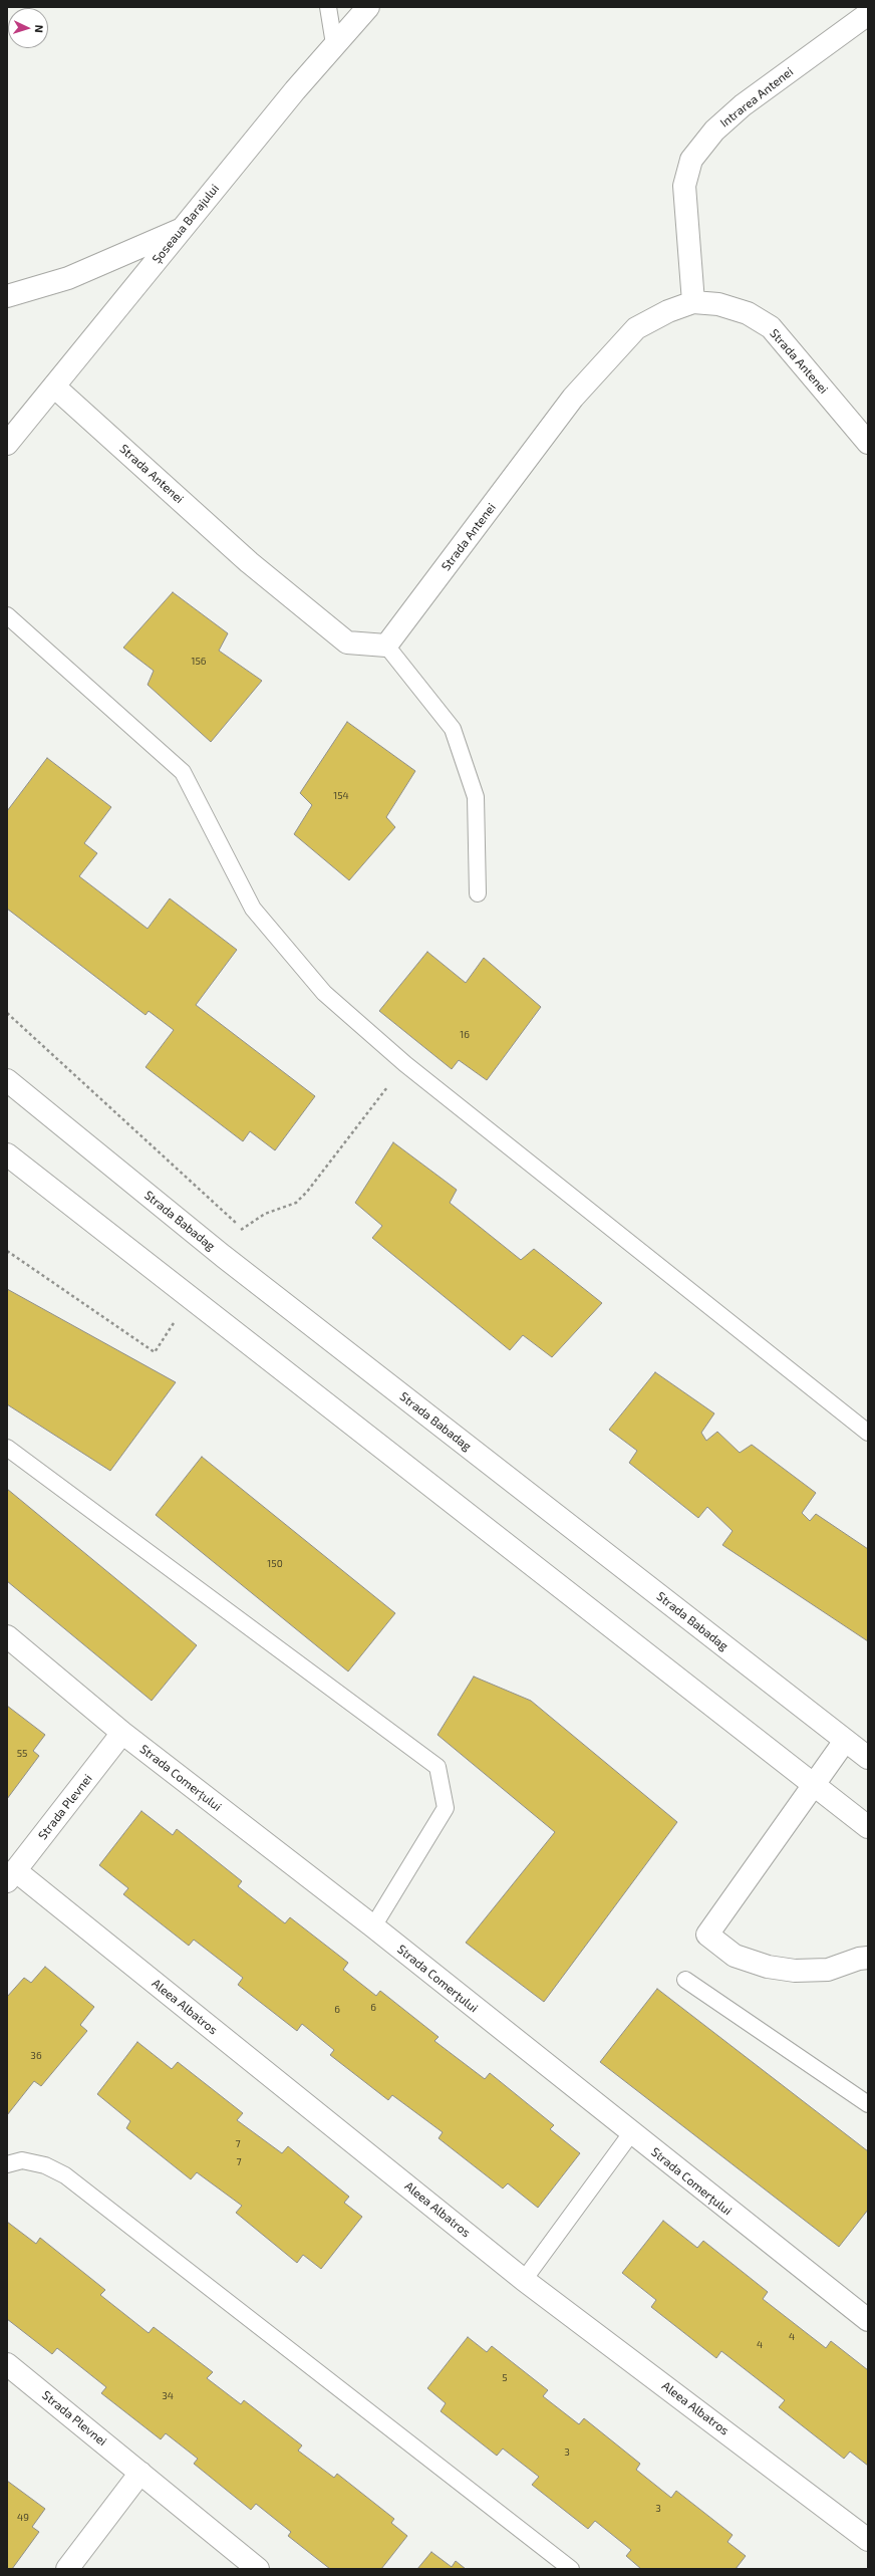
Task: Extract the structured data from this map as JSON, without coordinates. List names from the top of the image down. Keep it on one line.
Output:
{"streets":{"main road":["Intrarea Antenei","Șoseaua Barajului","Strada Antenei","Strada Babadag","Strada Comerțului","Strada Plevnei","Aleea Albatros"]},"crossings":[["Intrarea Antenei","Strada Antenei"],["Șoseaua Barajului","Strada Antenei"],["Strada Comerțului","Strada Plevnei"],["Strada Plevnei","Aleea Albatros"]],"house_numbers":["156","154","16","150","55","6","6","36","7","7","4","4","5","34","3","3","49"],"north":"right"}
